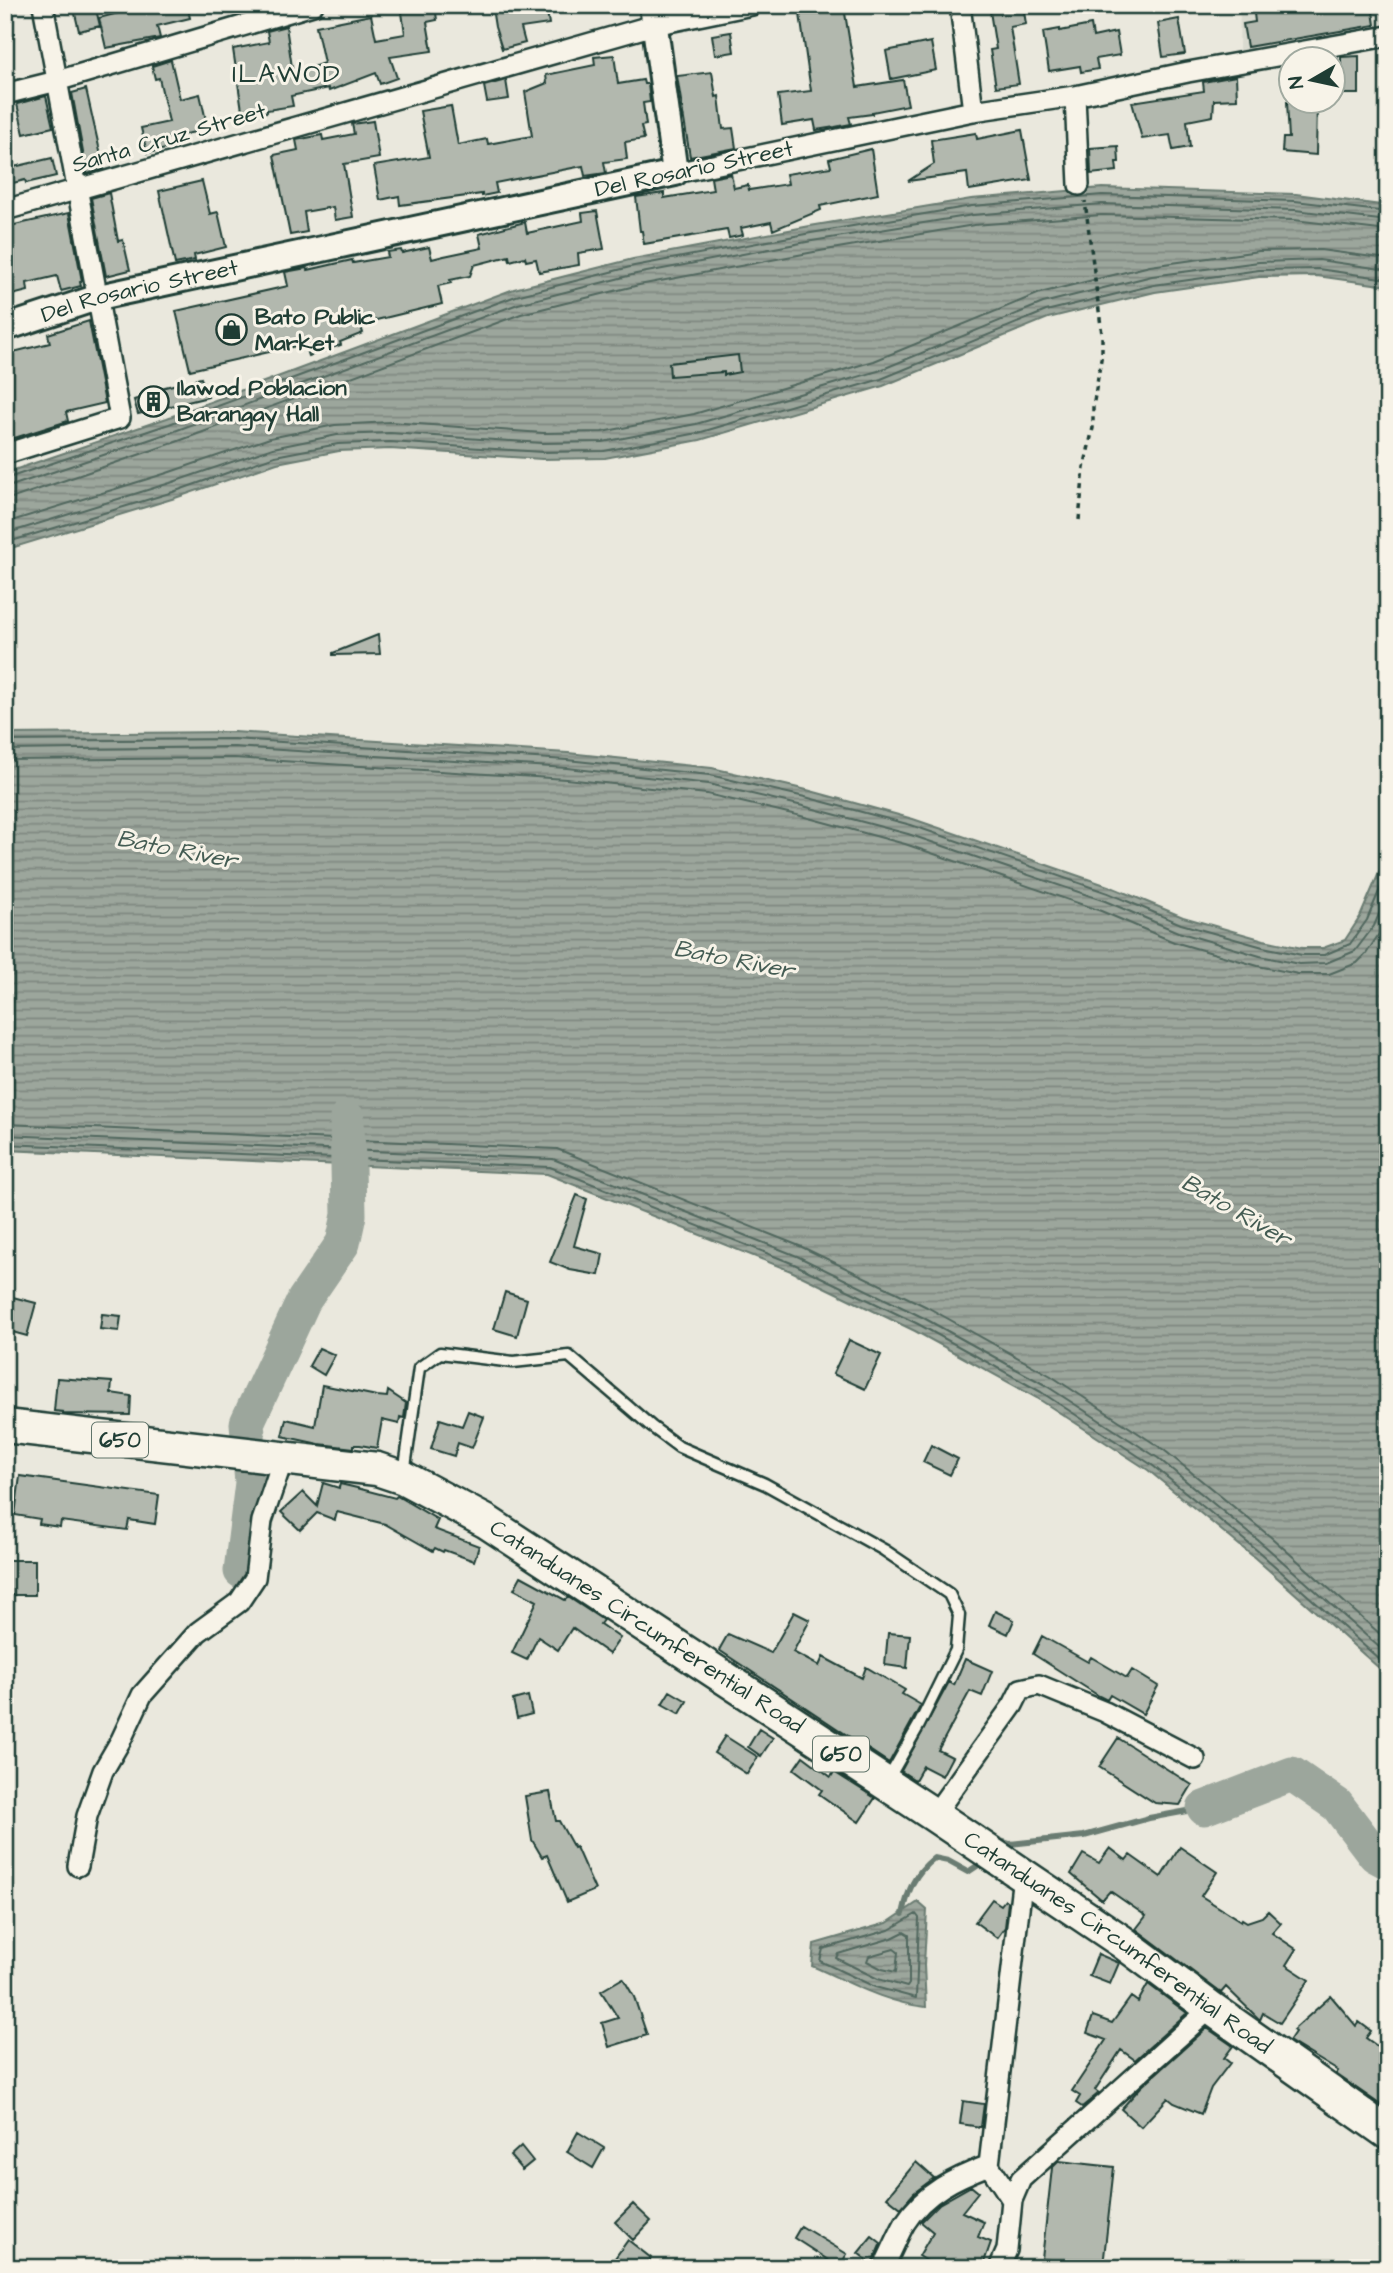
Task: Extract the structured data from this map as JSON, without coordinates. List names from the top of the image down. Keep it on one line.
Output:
{"streets":{"main road":["650","Catanduanes Circumferential Road"],"street":["Santa Cruz Street","Del Rosario Street"]},"districts":["ILAWOD"],"water":["Bato River"],"places":{"shop":["Bato Public Market"],"building":["Ilawod Poblacion Barangay Hall"]},"north":"left"}
